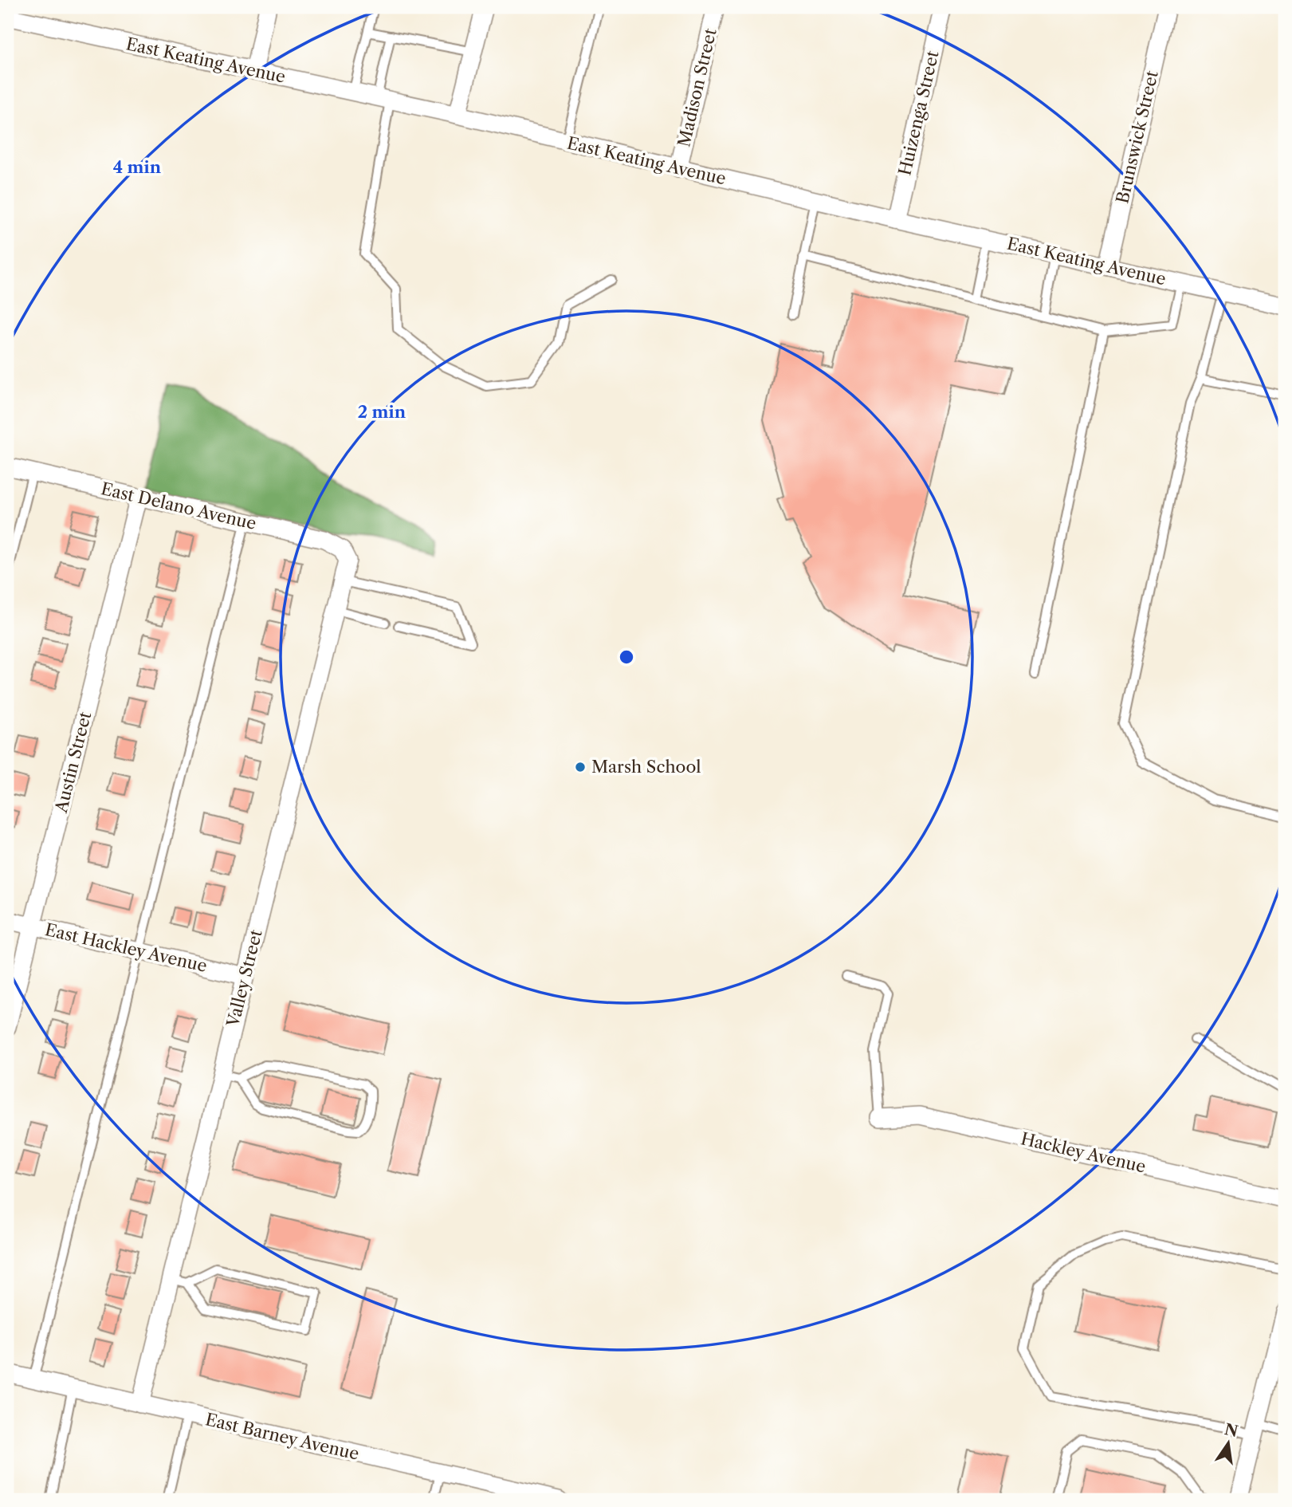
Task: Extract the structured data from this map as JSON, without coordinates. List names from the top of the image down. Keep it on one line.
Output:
{"streets":{"street":["East Keating Avenue","Madison Street","Huizenga Street","Brunswick Street","East Delano Avenue","Austin Street","East Hackley Avenue","Valley Street","Hackley Avenue","East Barney Avenue"]},"crossings":[["East Keating Avenue","Madison Street"],["East Keating Avenue","Huizenga Street"],["East Keating Avenue","Brunswick Street"],["East Delano Avenue","Austin Street"],["East Delano Avenue","Valley Street"],["Austin Street","East Hackley Avenue"],["East Hackley Avenue","Valley Street"],["Valley Street","East Barney Avenue"]],"places":["Marsh School"],"north":"top","rings":["4 min","2 min"]}
